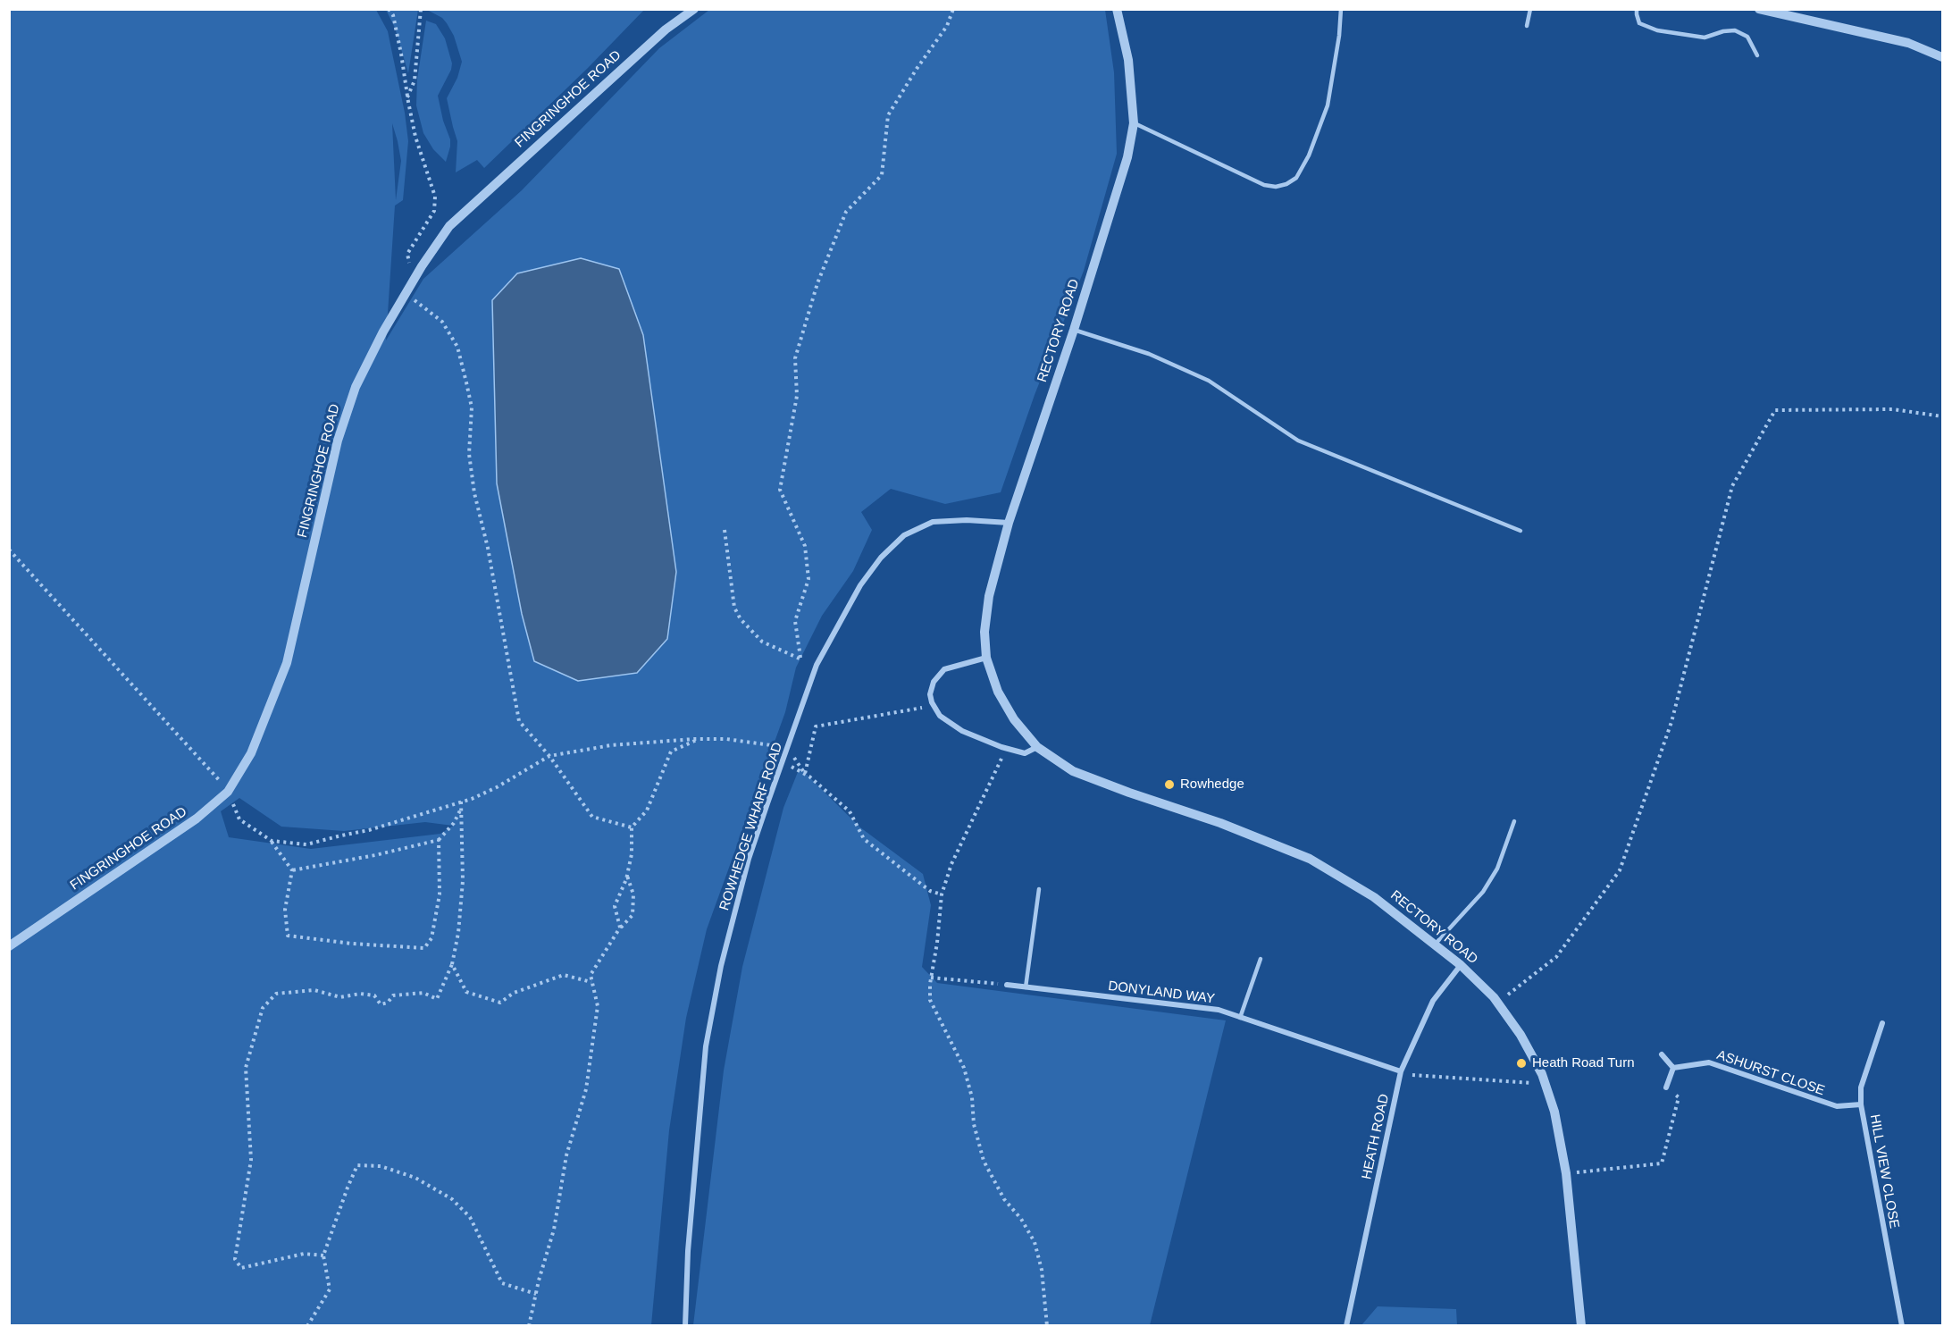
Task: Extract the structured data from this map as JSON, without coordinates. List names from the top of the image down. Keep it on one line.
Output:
{"streets":{"street":["FINGRINGHOE ROAD","RECTORY ROAD","ROWHEDGE WHARF ROAD","DONYLAND WAY","ASHURST CLOSE","HEATH ROAD","HILL VIEW CLOSE"]},"crossings":[["RECTORY ROAD","ROWHEDGE WHARF ROAD"],["RECTORY ROAD","HEATH ROAD"],["DONYLAND WAY","HEATH ROAD"],["ASHURST CLOSE","HILL VIEW CLOSE"]],"places":["Rowhedge","Heath Road Turn"]}
